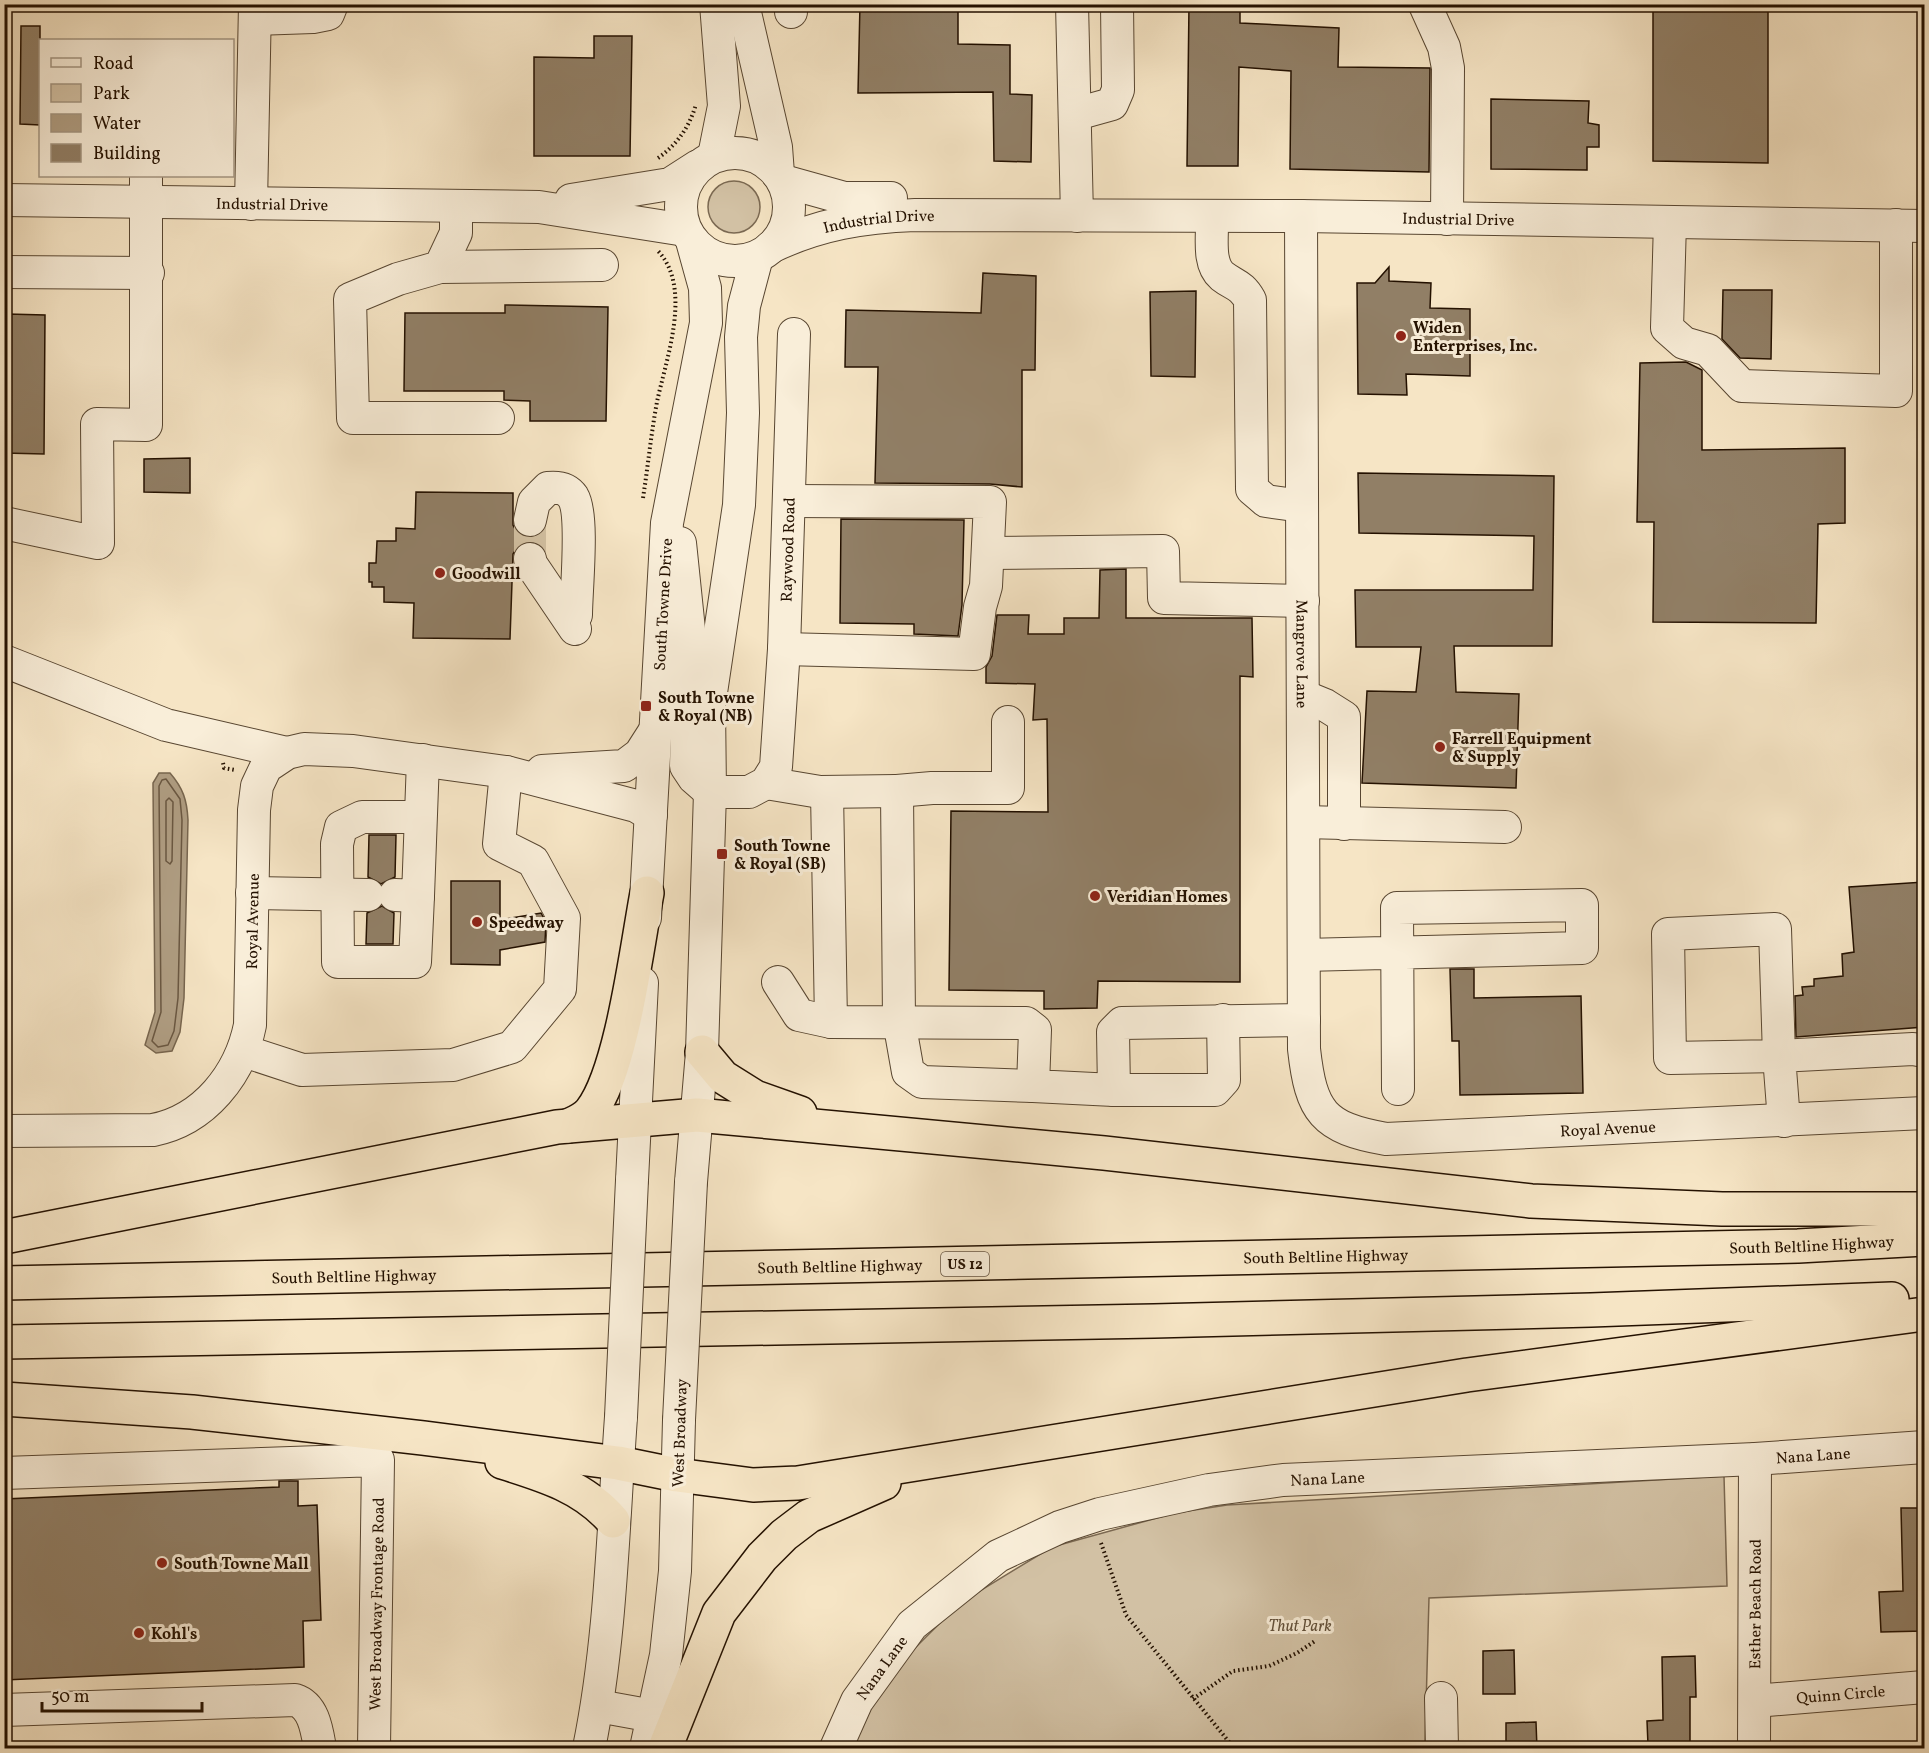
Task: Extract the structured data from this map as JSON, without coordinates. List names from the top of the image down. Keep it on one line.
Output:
{"streets":{"highway":["South Beltline Highway","US 12"],"street":["Industrial Drive","Raywood Road","South Towne Drive","Mangrove Lane","Royal Avenue","West Broadway","Nana Lane","West Broadway Frontage Road","Esther Beach Road","Quinn Circle"]},"crossings":[["Industrial Drive","South Towne Drive"],["Industrial Drive","Mangrove Lane"],["Mangrove Lane","Royal Avenue"],["Nana Lane","Esther Beach Road"],["Esther Beach Road","Quinn Circle"]],"parks":["Thut Park"],"places":{"other":["Widen Enterprises, Inc.","Goodwill","Farrell Equipment & Supply","Veridian Homes","Speedway","South Towne Mall","Kohl's"],"transit":["South Towne & Royal (NB)","South Towne & Royal (SB)"]},"legend":["Road","Park","Water","Building"],"scale_bar":"50 m"}
